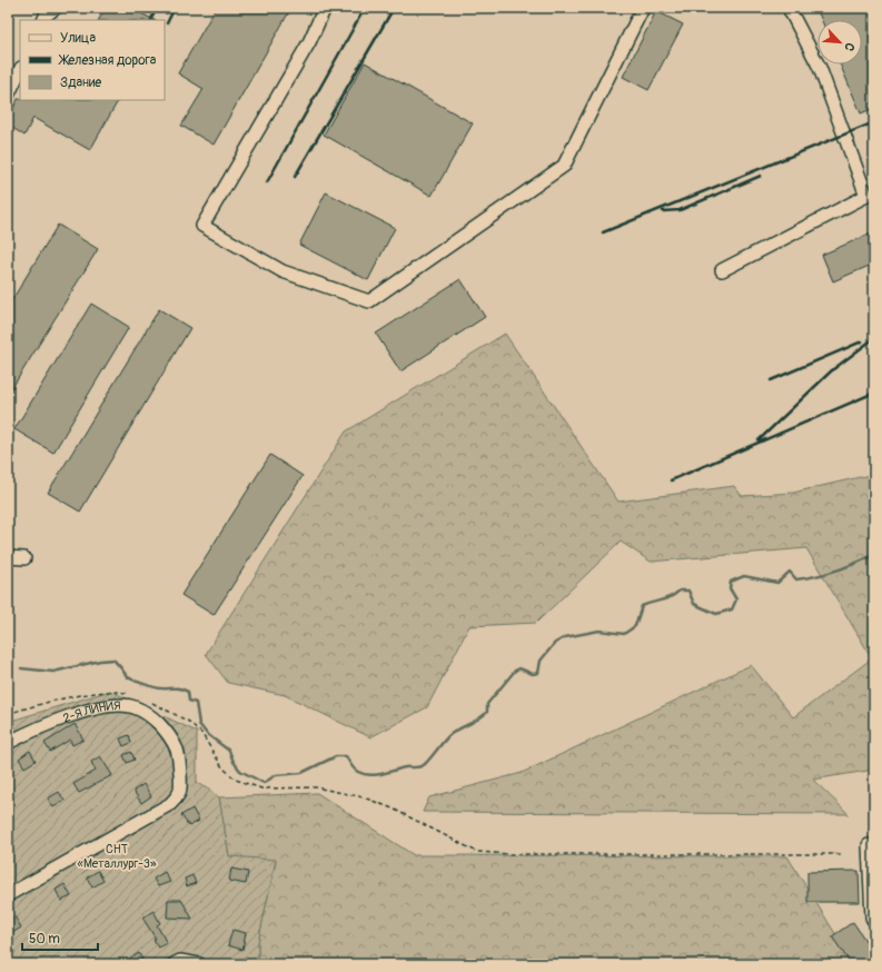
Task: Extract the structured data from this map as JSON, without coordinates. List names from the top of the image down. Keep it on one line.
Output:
{"streets":{"lane":["2-Я ЛИНИЯ"]},"parks":["СНТ «Металлург-3»"],"legend":["Улица","Железная дорога","Здание"],"scale_bar":"50 m","north":"bottom right"}
